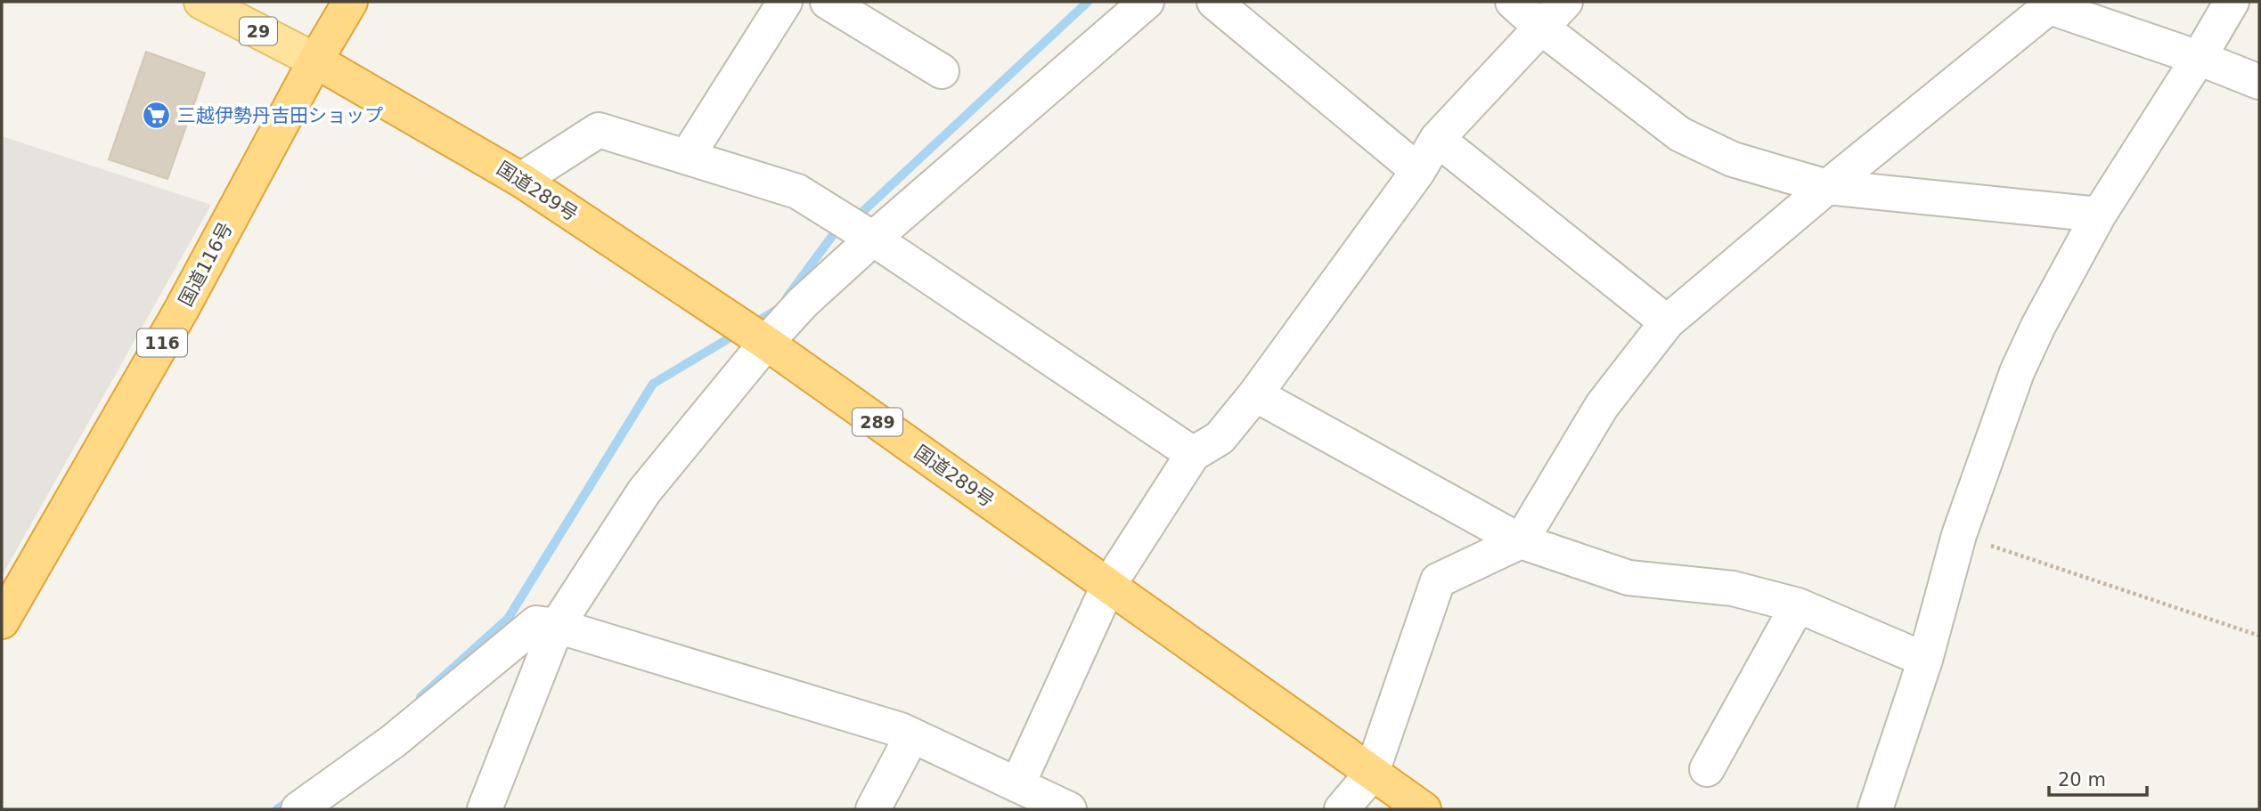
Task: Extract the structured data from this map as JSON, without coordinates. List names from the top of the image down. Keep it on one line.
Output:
{"streets":{"highway":["国道289号","国道116号","116","289"],"main road":["29"]},"crossings":[["29","国道289号"],["29","国道116号"],["国道289号","国道116号"]],"places":{"supermarket":["三越伊勢丹吉田ショップ"]},"scale_bar":"20 m"}
